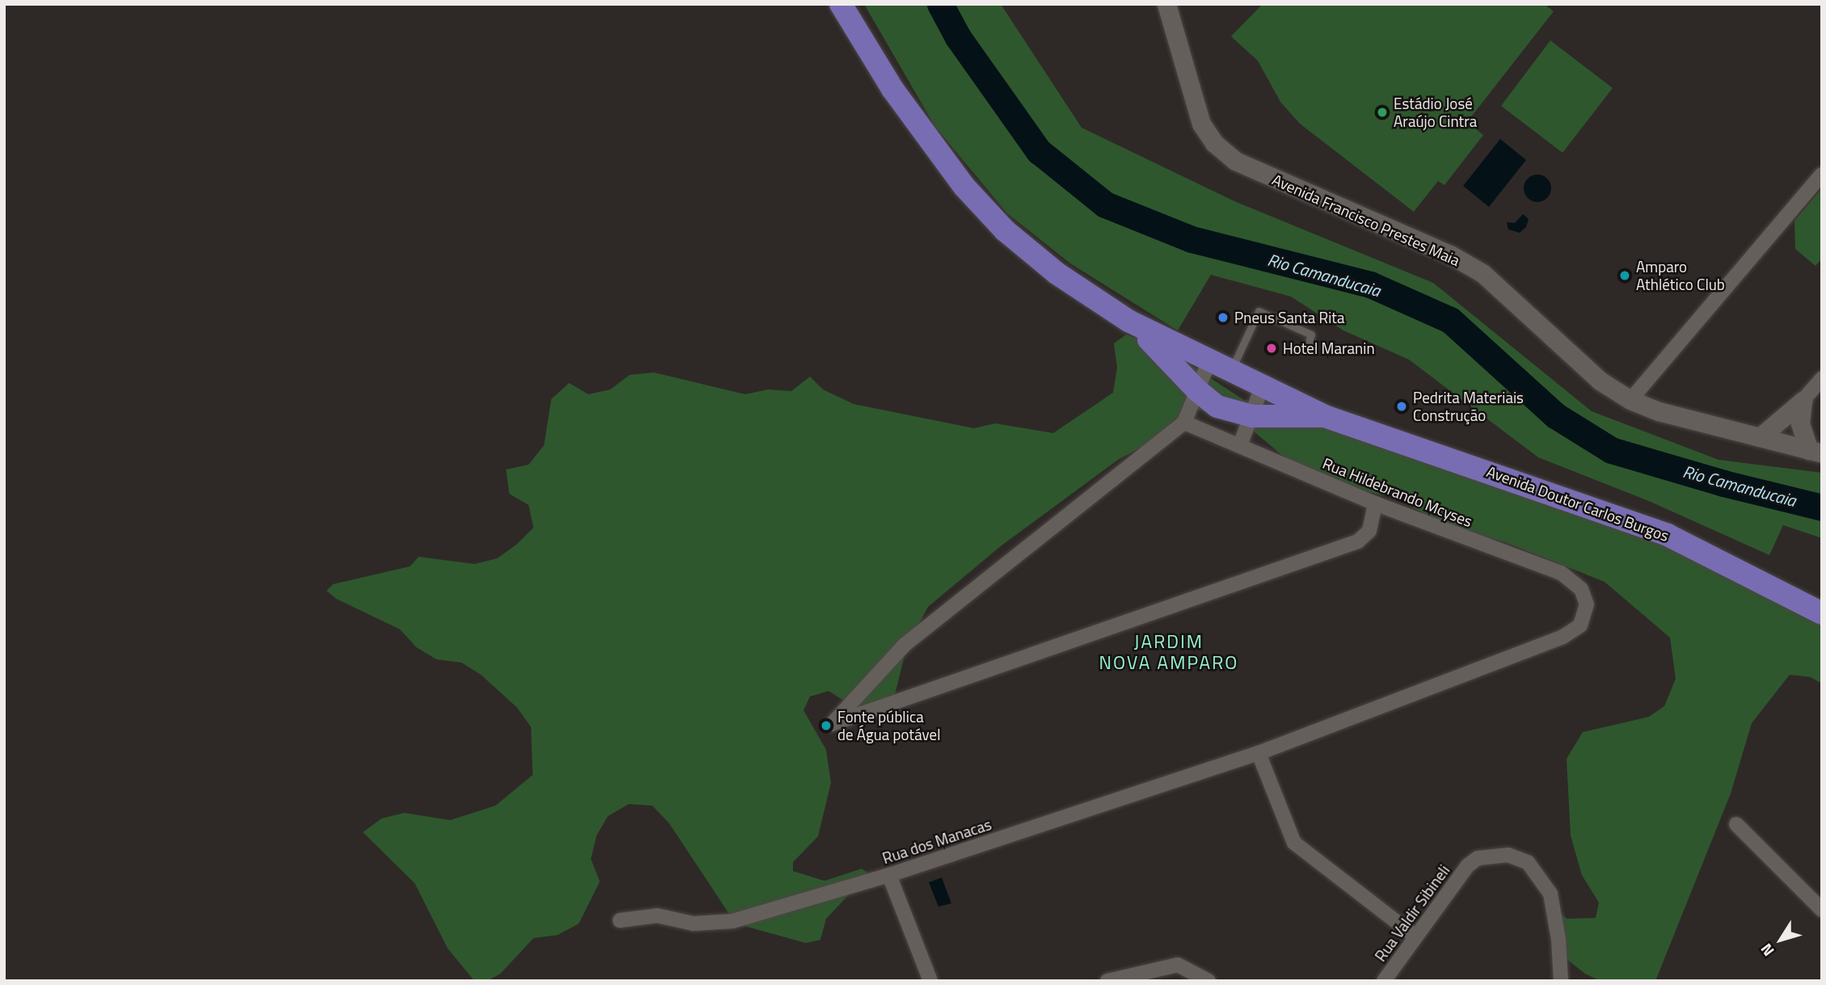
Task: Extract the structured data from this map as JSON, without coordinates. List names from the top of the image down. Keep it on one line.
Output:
{"streets":{"main road":["Avenida Doutor Carlos Burgos"],"street":["Avenida Francisco Prestes Maia","Rua Hildebrando Mcyses","Rua dos Manacas","Rua Valdir Sibineli"]},"crossings":[["Rua Hildebrando Mcyses","Rua dos Manacas"]],"districts":["JARDIM NOVA AMPARO"],"water":["Rio Camanducaia"],"places":["Estádio José Araújo Cintra","Amparo Athlético Club","Pneus Santa Rita","Hotel Maranin","Pedrita Materiais Construção","Fonte pública de Água potável"],"north":"bottom left"}
